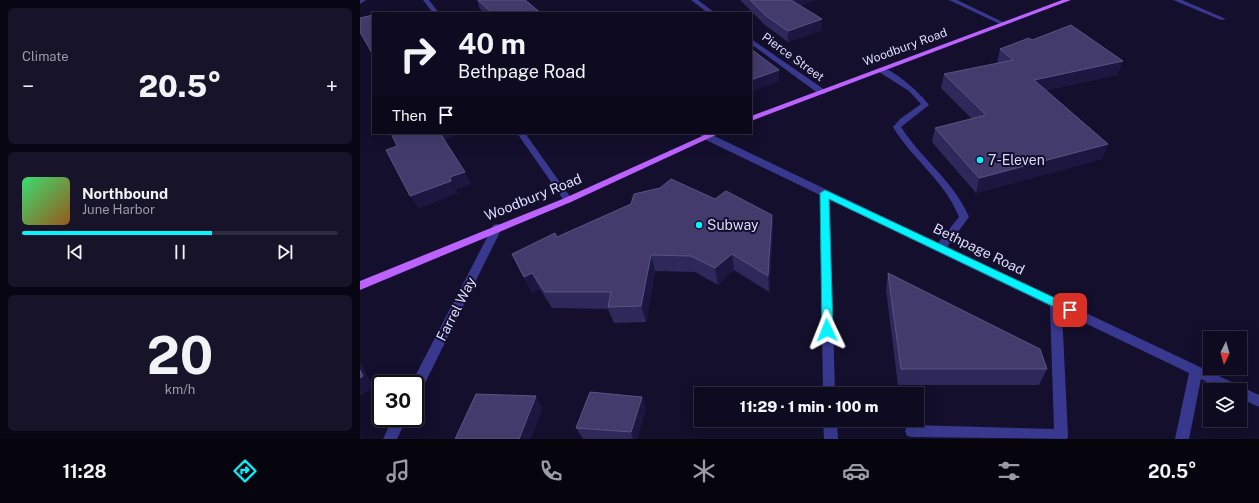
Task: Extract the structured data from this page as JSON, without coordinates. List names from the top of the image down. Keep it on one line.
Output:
{"streets":{"main road":["Woodbury Road"],"street":["Pierce Street","Bethpage Road","Farrel Way"]},"crossings":[["Woodbury Road","Pierce Street"],["Woodbury Road","Bethpage Road"],["Woodbury Road","Farrel Way"]],"places":["7-Eleven","Subway"],"north":"bottom","page":{"tile":["Climate",["20","km/h"]],"turn":["40 m","Bethpage Road"],"heat":["−","20.5°","+"],"then":"Then","song":["Northbound","June Harbor"],"limit":"30","trip":"11:29 · 1 min · 100 m","tabs":["11:28","20.5°"]}}
